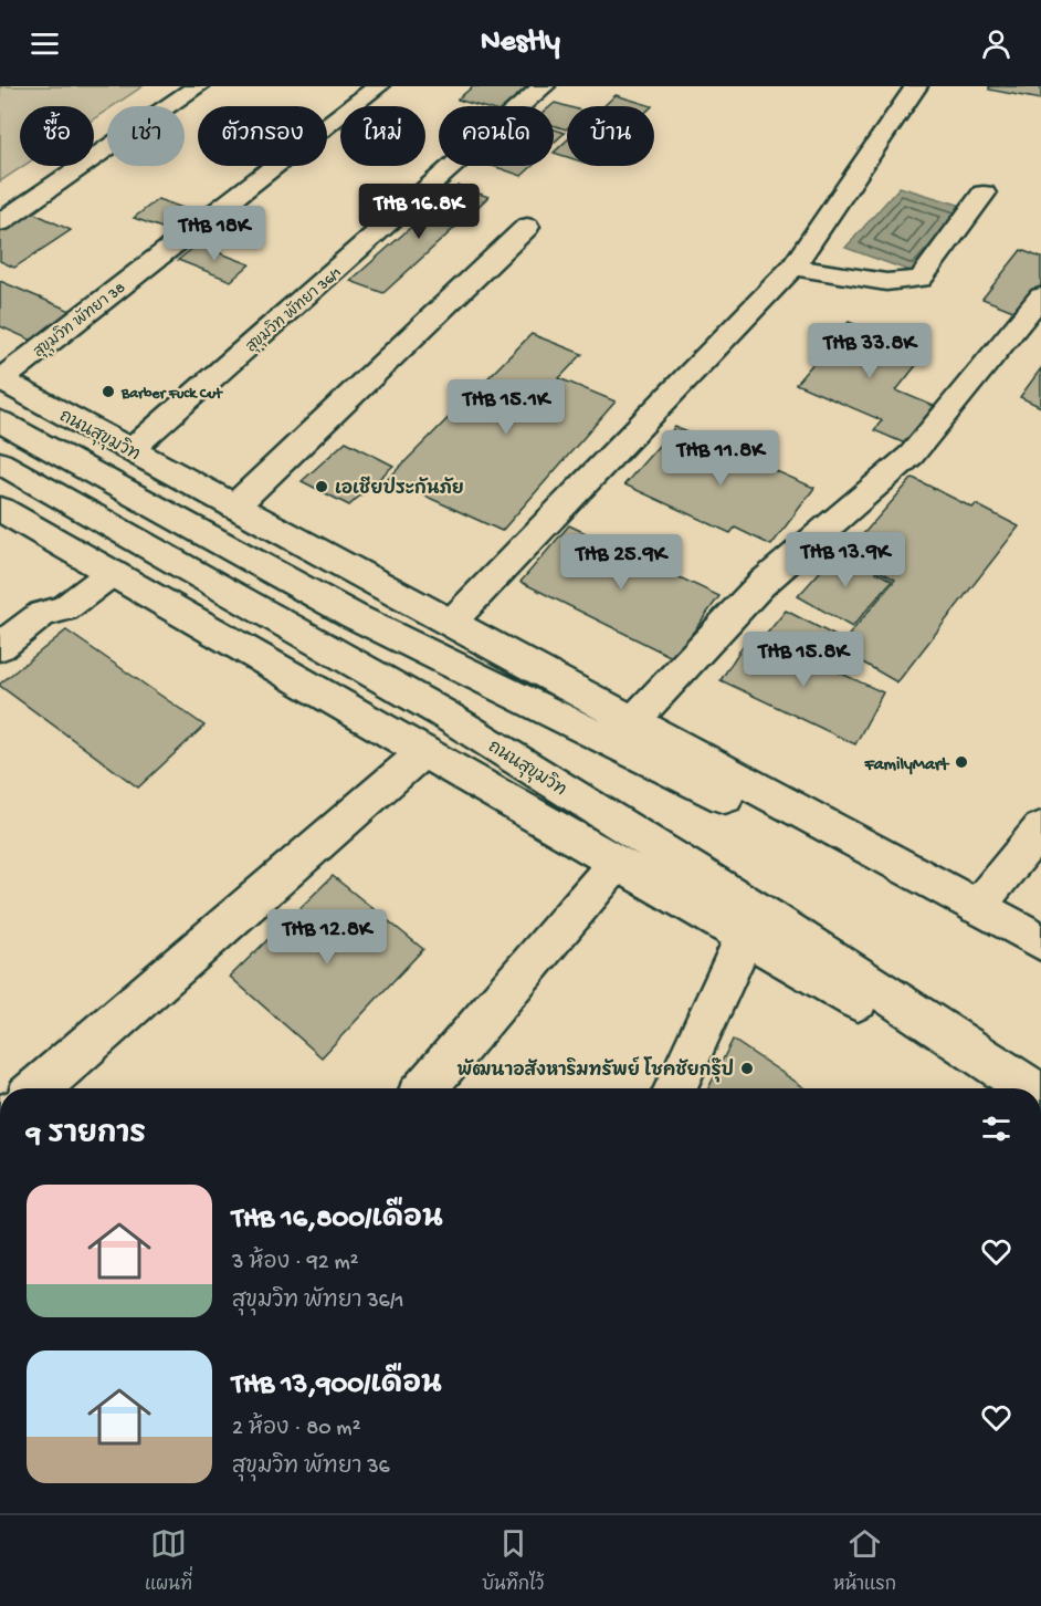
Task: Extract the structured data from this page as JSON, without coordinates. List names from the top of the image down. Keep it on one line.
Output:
{"streets":{"main road":["สุขุมวิท พัทยา 36/1","สุขุมวิท พัทยา 38","ถนนสุขุมวิท"]},"crossings":[["สุขุมวิท พัทยา 36/1","ถนนสุขุมวิท"],["สุขุมวิท พัทยา 38","ถนนสุขุมวิท"]],"places":["Barber Fuck Cut","เอเชียประกันภัย","FamilyMart","พัฒนาอสังหาริมทรัพย์ โชคชัยกรุ๊ป"],"page":{"header":"Nestly","chip":["ซื้อ","เช่า","ตัวกรอง","ใหม่","คอนโด","บ้าน"],"price":["THB 16.8K","THB 18K","THB 33.8K","THB 15.1K","THB 11.8K","THB 13.9K","THB 25.9K","THB 15.8K","THB 12.8K"],"heading":"9 รายการ","list":[{"name":"THB 16,800/เดือน","note":"3 ห้อง · 92 m² · สุขุมวิท พัทยา 36/1"},{"name":"THB 13,900/เดือน","note":"2 ห้อง · 80 m² · สุขุมวิท พัทยา 36"}],"tabs":["แผนที่","บันทึกไว้","หน้าแรก"]}}
